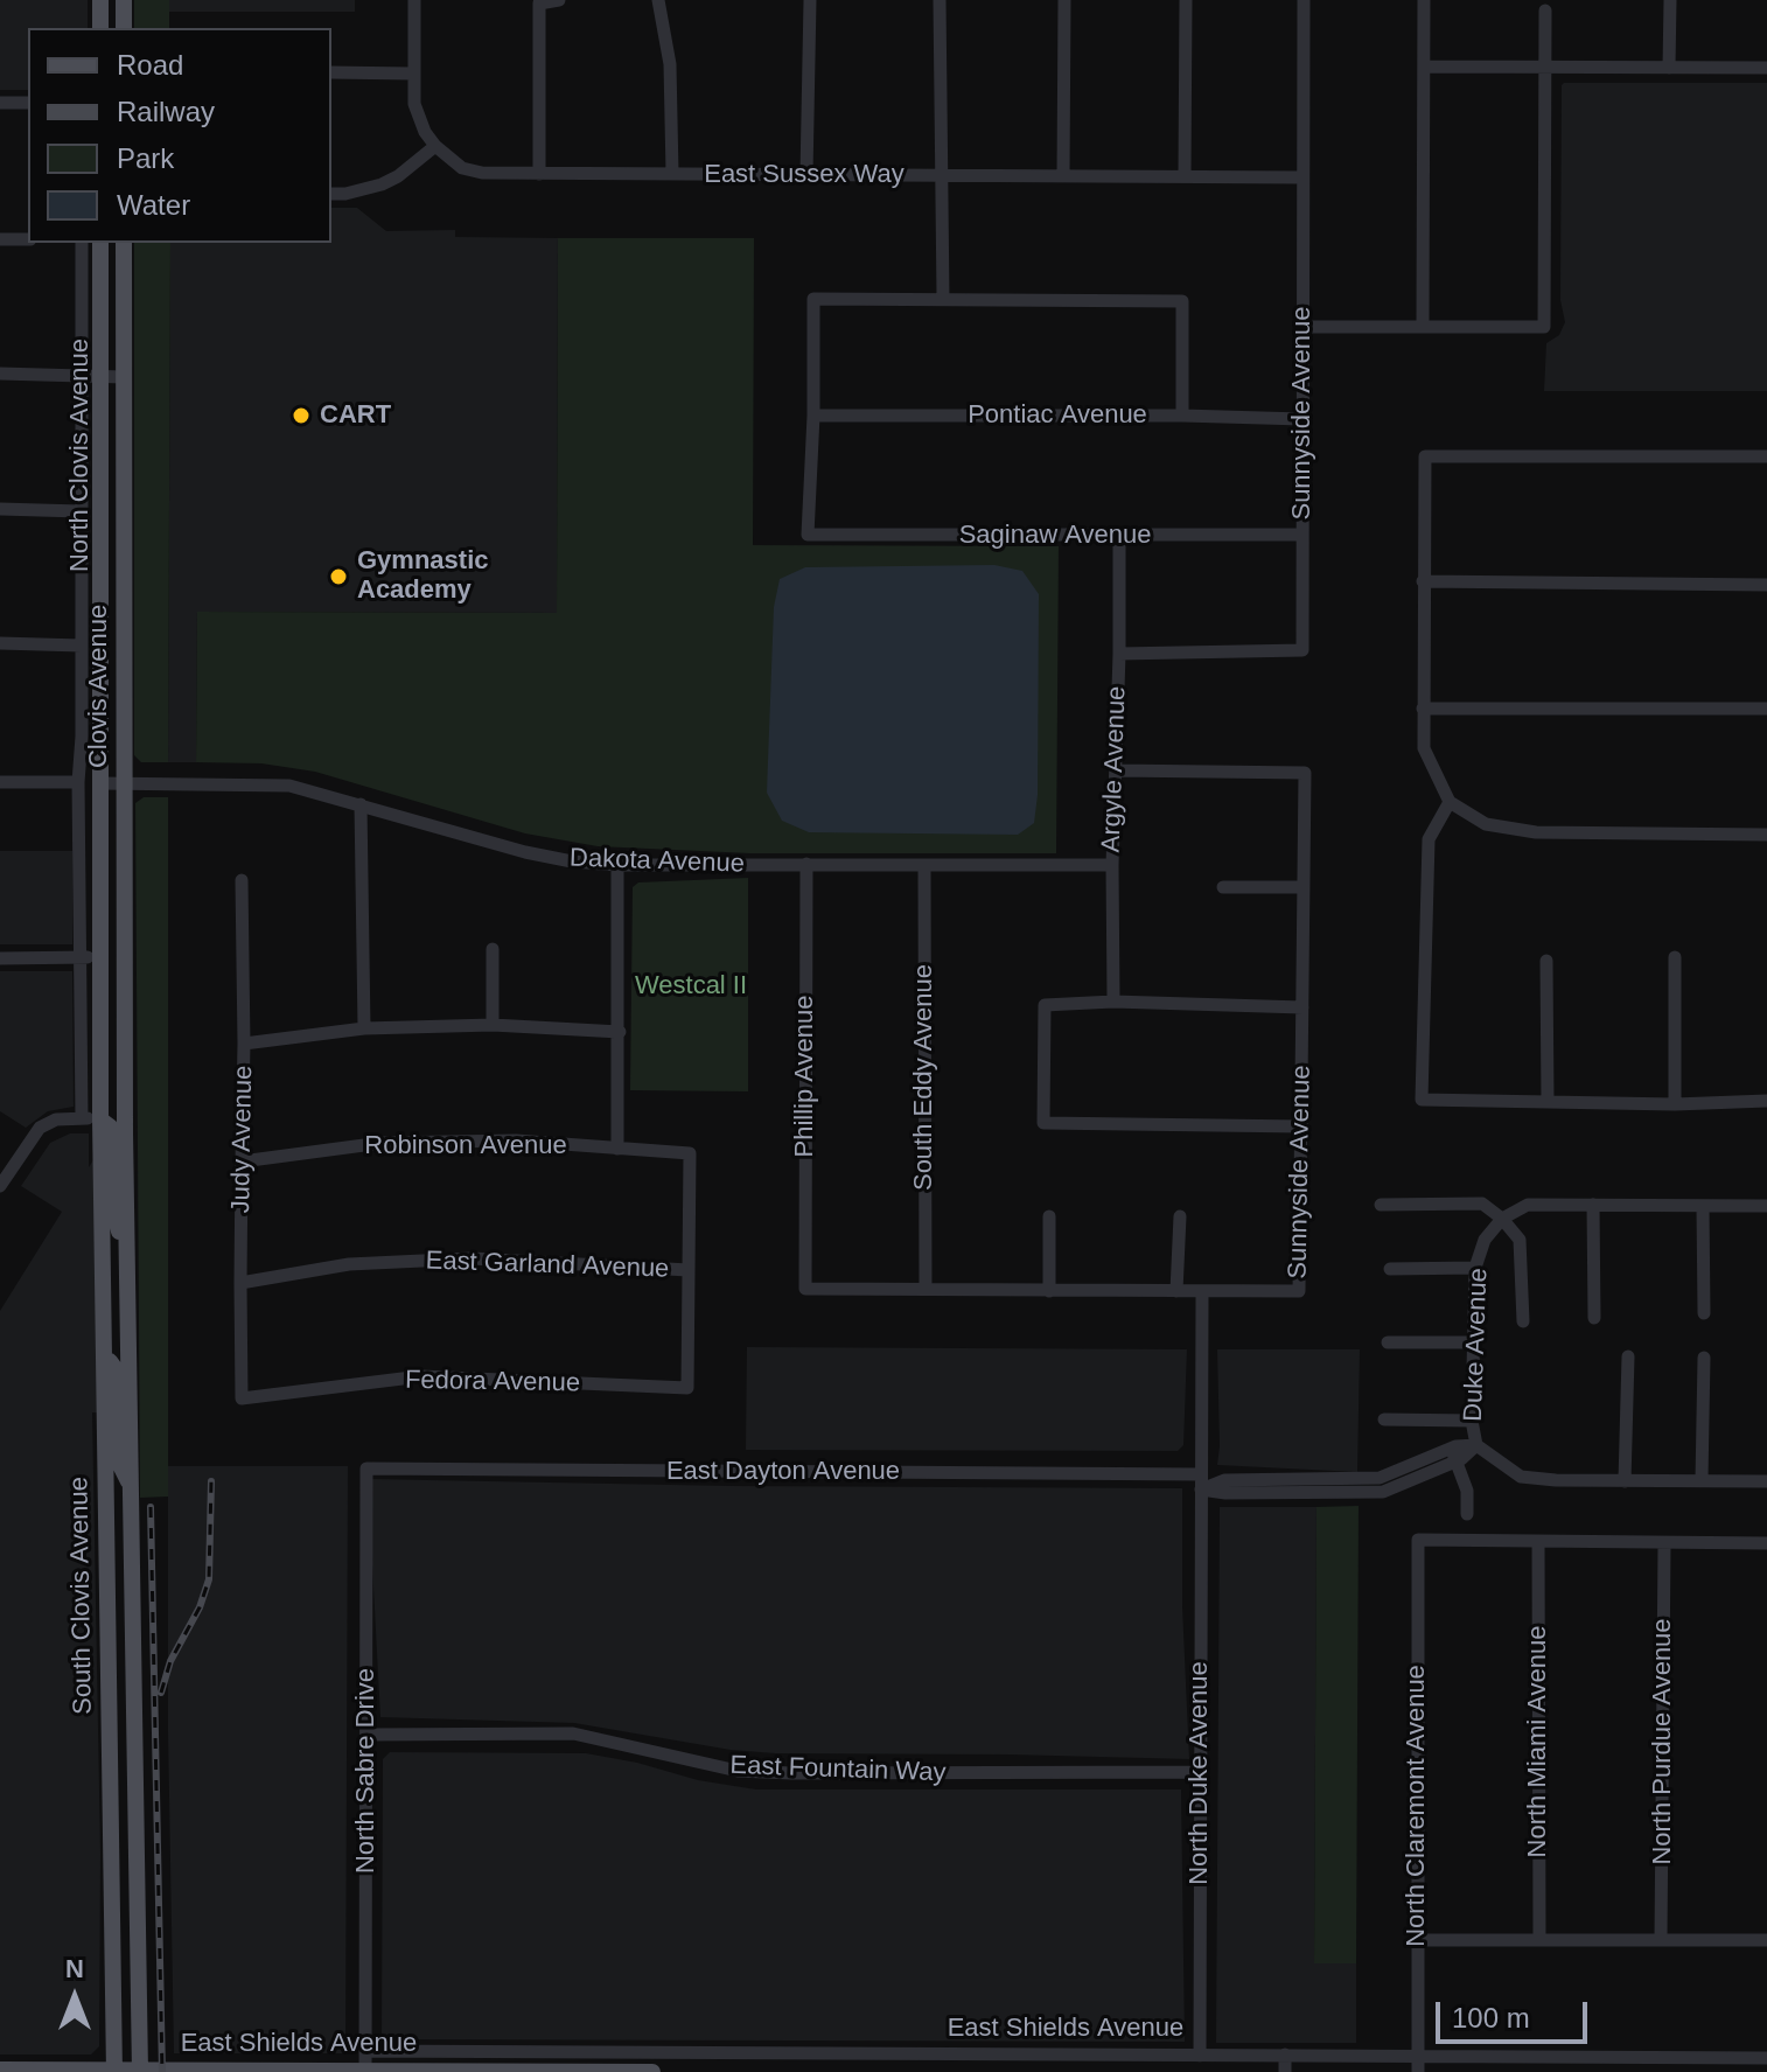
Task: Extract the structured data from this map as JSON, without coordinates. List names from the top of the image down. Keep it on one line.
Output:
{"streets":{"main road":["Clovis Avenue","South Clovis Avenue","East Shields Avenue"],"street":["East Sussex Way","Sunnyside Avenue","Pontiac Avenue","North Clovis Avenue","Saginaw Avenue","Argyle Avenue","Dakota Avenue","Phillip Avenue","South Eddy Avenue","Judy Avenue","Robinson Avenue","East Garland Avenue","Duke Avenue","Fedora Avenue","East Dayton Avenue","North Miami Avenue","North Purdue Avenue","East Fountain Way","North Sabre Drive","North Duke Avenue","North Claremont Avenue"]},"crossings":[["East Sussex Way","Sunnyside Avenue"],["Sunnyside Avenue","Pontiac Avenue"],["Sunnyside Avenue","Saginaw Avenue"],["Sunnyside Avenue","Argyle Avenue"],["Pontiac Avenue","Saginaw Avenue"],["Saginaw Avenue","Argyle Avenue"],["Clovis Avenue","Dakota Avenue"],["Clovis Avenue","South Clovis Avenue"],["Argyle Avenue","Dakota Avenue"],["Dakota Avenue","Phillip Avenue"],["Dakota Avenue","South Eddy Avenue"],["Phillip Avenue","South Eddy Avenue"],["Judy Avenue","Robinson Avenue"],["Judy Avenue","East Garland Avenue"],["Judy Avenue","Fedora Avenue"],["Robinson Avenue","East Garland Avenue"],["Robinson Avenue","Fedora Avenue"],["East Garland Avenue","Fedora Avenue"],["East Dayton Avenue","North Sabre Drive"],["East Dayton Avenue","North Duke Avenue"],["South Clovis Avenue","East Shields Avenue"],["North Miami Avenue","North Claremont Avenue"],["East Fountain Way","North Sabre Drive"],["East Fountain Way","North Duke Avenue"],["North Sabre Drive","East Shields Avenue"],["North Duke Avenue","East Shields Avenue"],["North Claremont Avenue","East Shields Avenue"]],"parks":["Westcal II"],"places":["CART","Gymnastic Academy"],"legend":["Road","Railway","Park","Water"],"scale_bar":"100 m","north":"top"}
